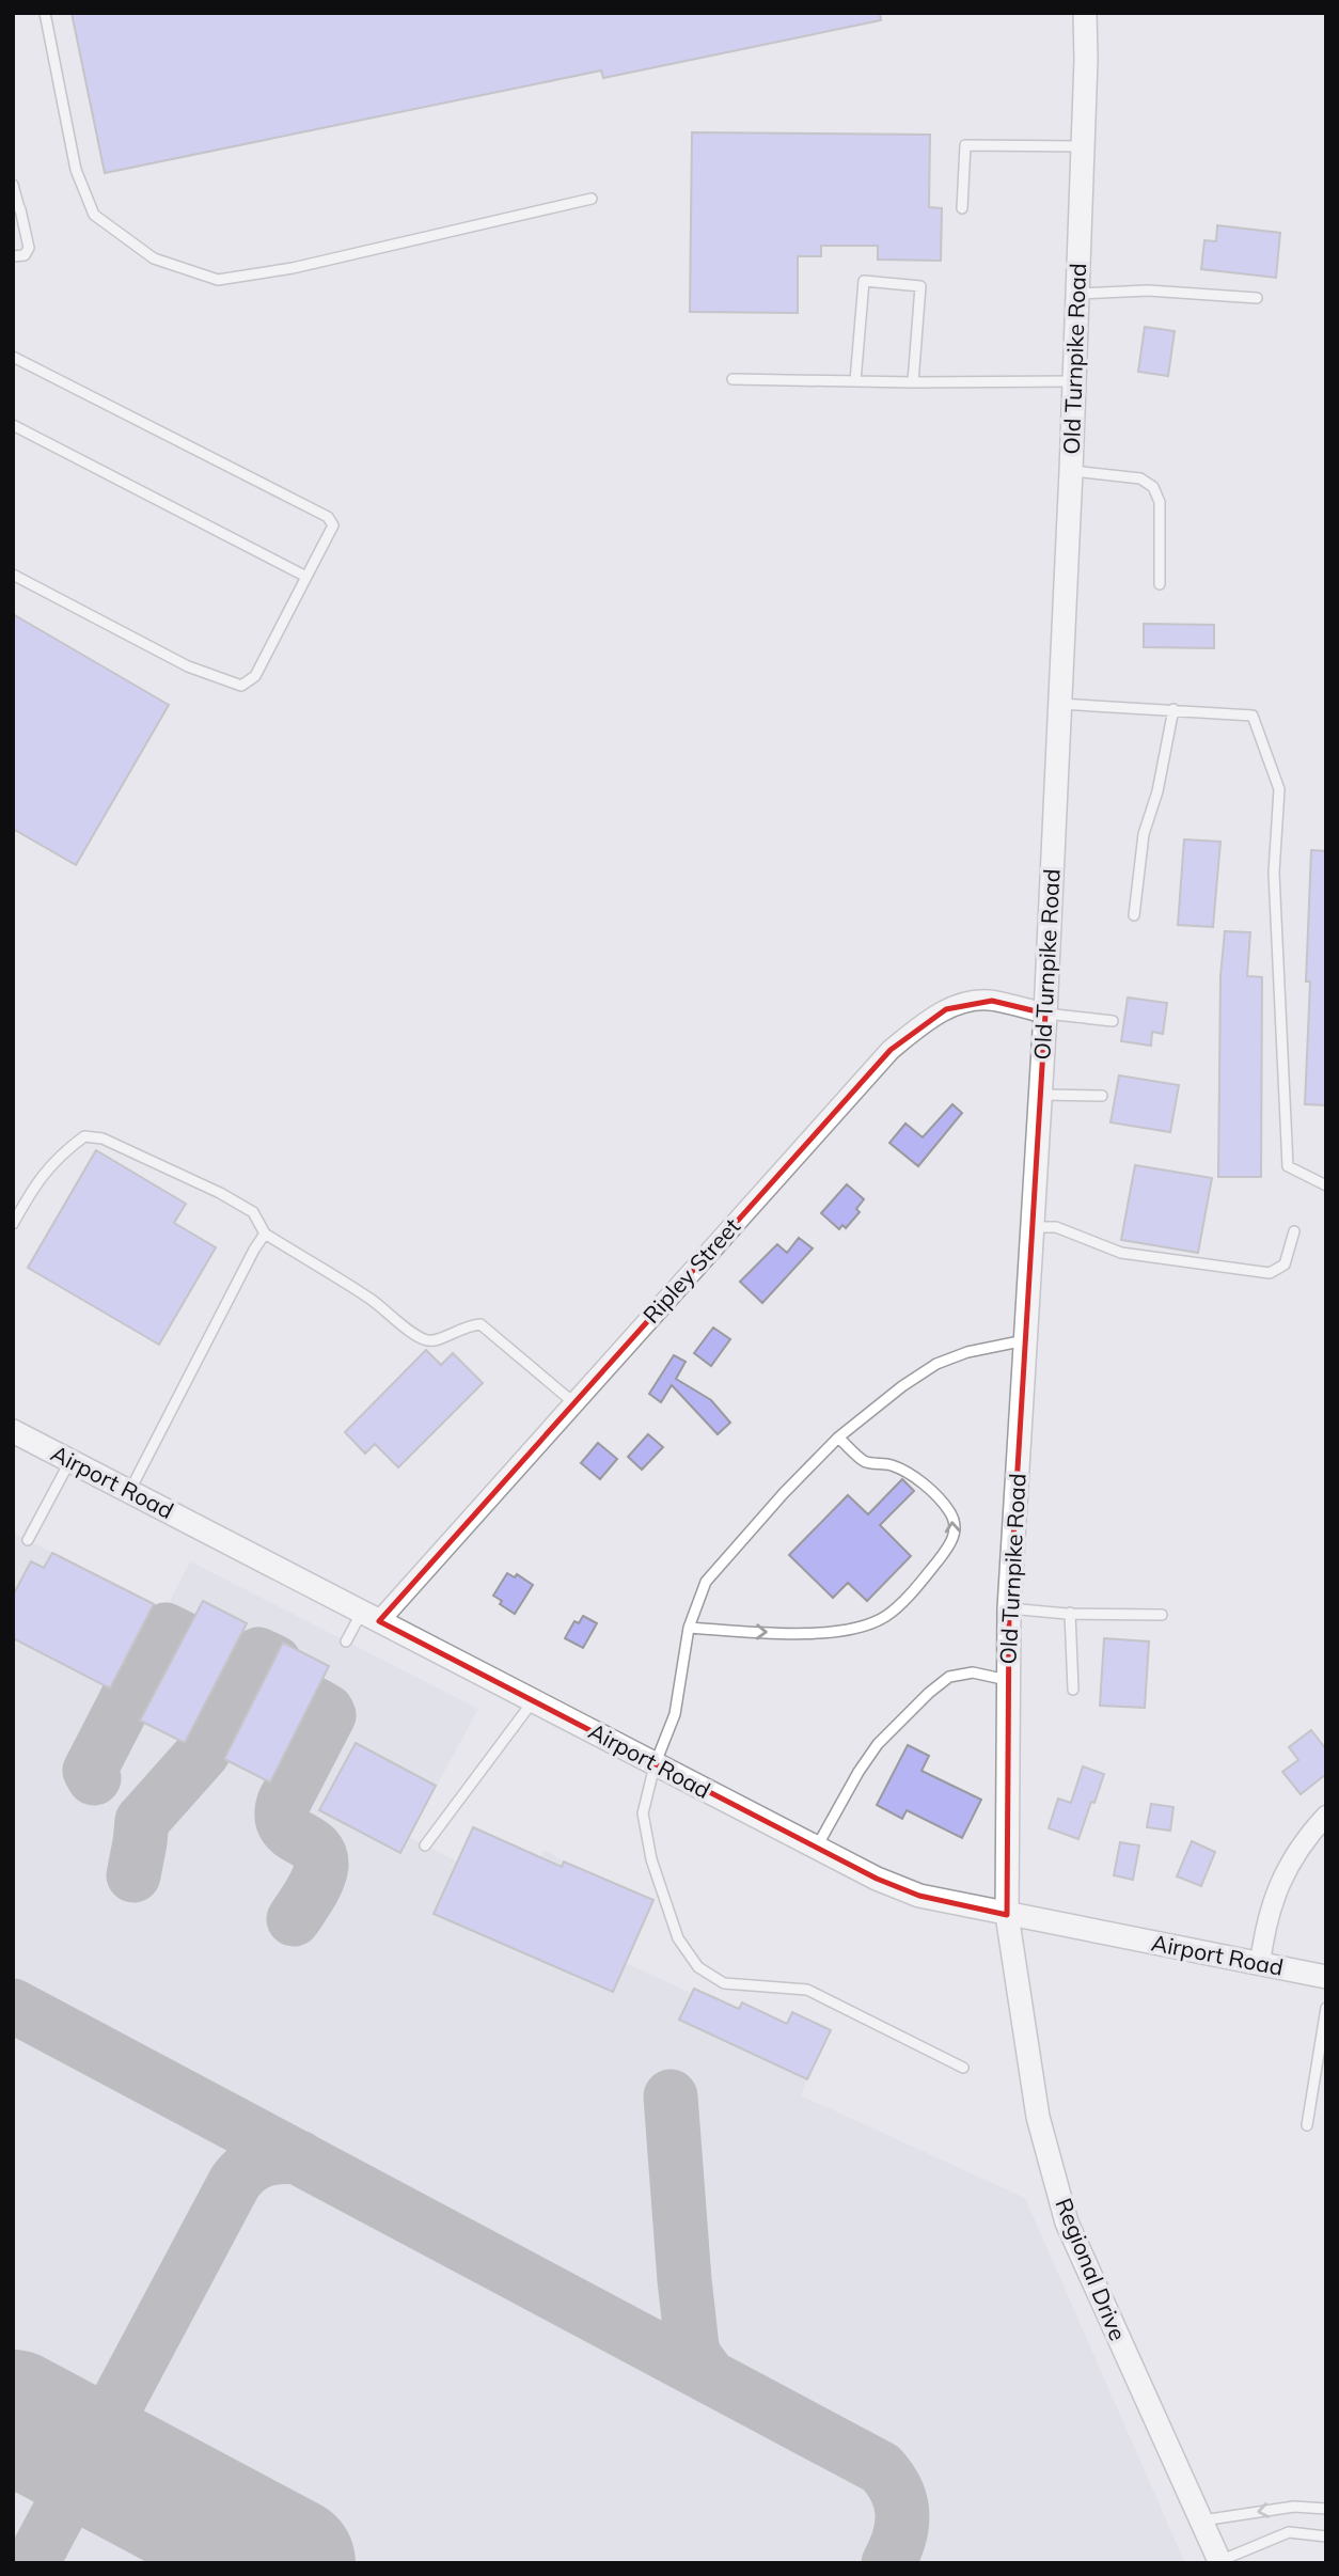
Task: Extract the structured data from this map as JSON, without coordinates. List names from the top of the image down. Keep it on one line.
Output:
{"streets":{"street":["Old Turnpike Road","Ripley Street","Airport Road","Regional Drive"]},"crossings":[["Old Turnpike Road","Ripley Street"],["Old Turnpike Road","Airport Road"],["Old Turnpike Road","Regional Drive"],["Ripley Street","Airport Road"],["Airport Road","Regional Drive"]]}
